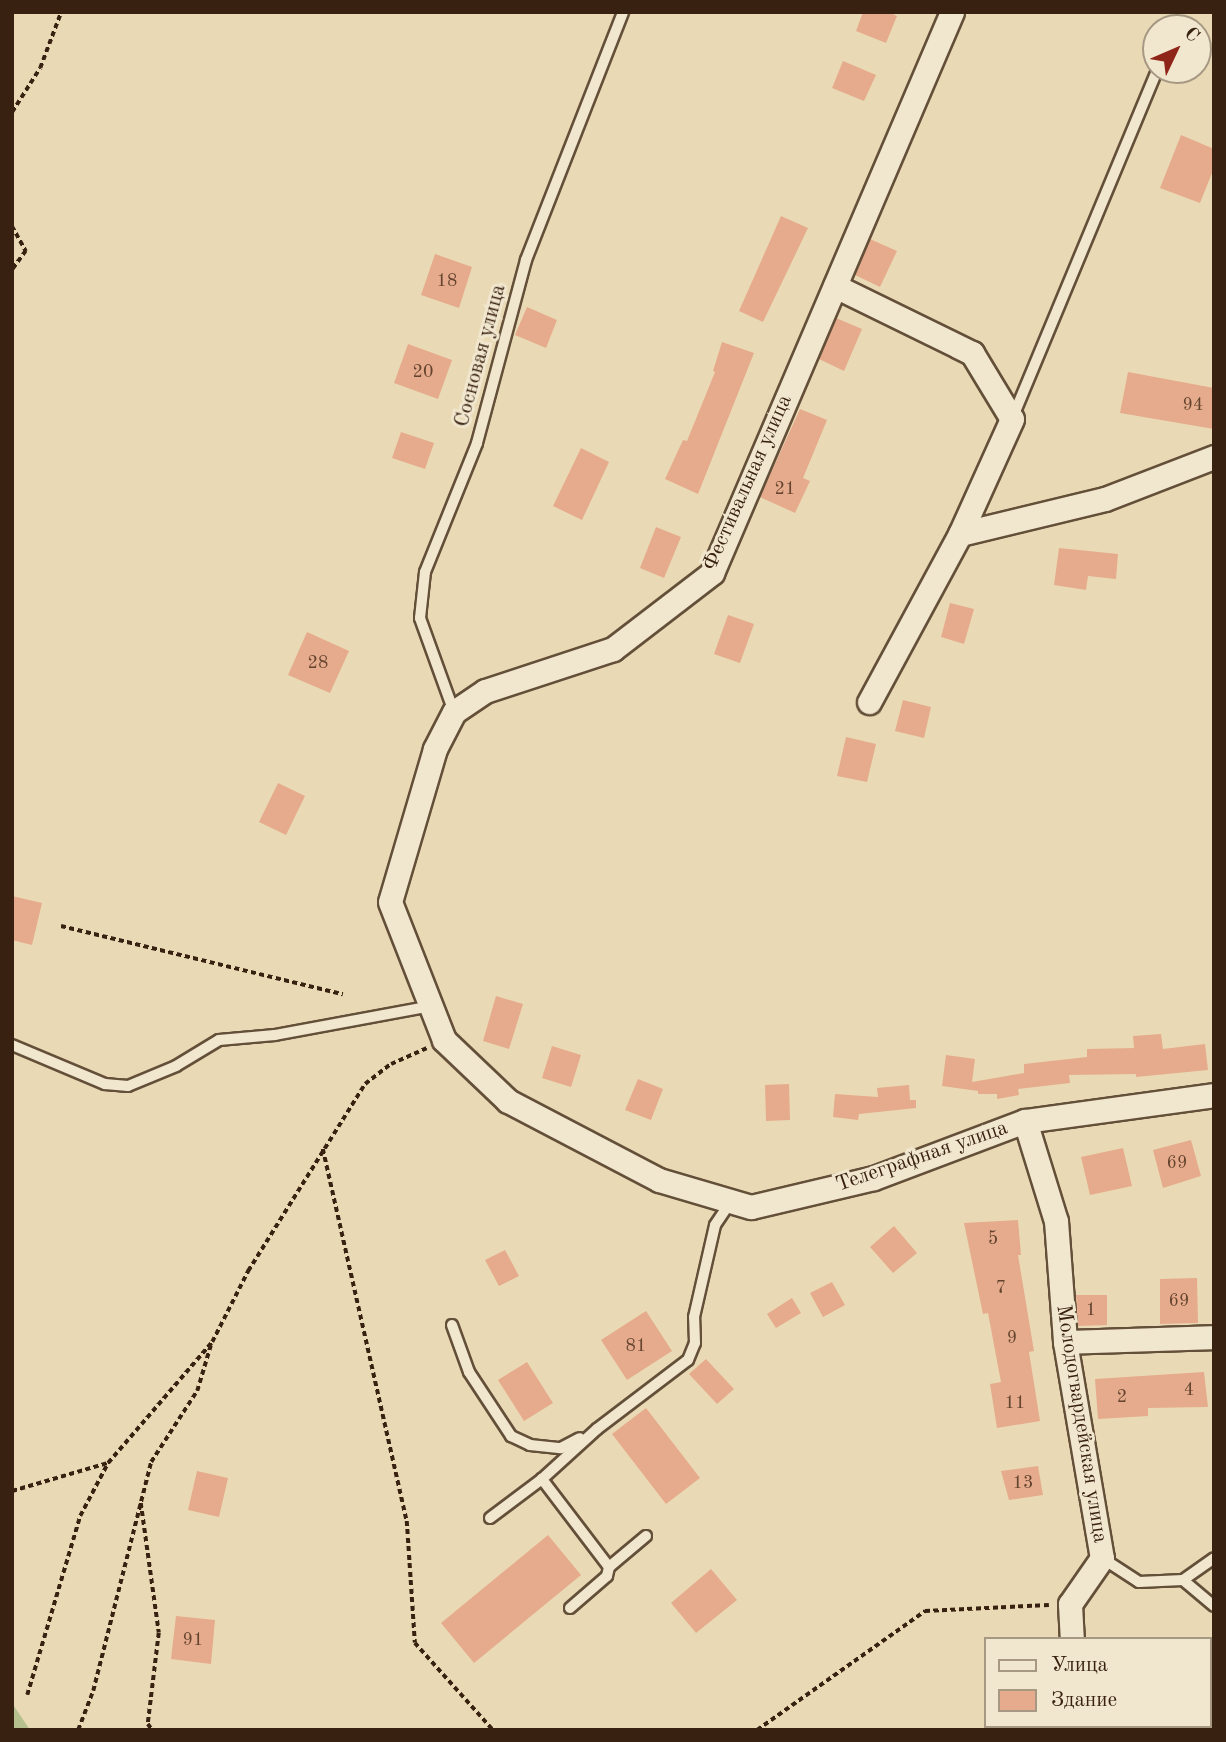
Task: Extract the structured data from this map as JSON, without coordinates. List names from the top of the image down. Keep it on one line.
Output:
{"streets":{"street":["Фестивальная улица","Телеграфная улица","Молодогвардейская улица"],"lane":["Сосновая улица"]},"crossings":[["Сосновая улица","Фестивальная улица"],["Фестивальная улица","Телеграфная улица"],["Телеграфная улица","Молодогвардейская улица"]],"house_numbers":["18","20","94","21","28","69","5","7","69","1","9","81","4","2","11","13","91"],"legend":["Улица","Здание"],"north":"top right"}
